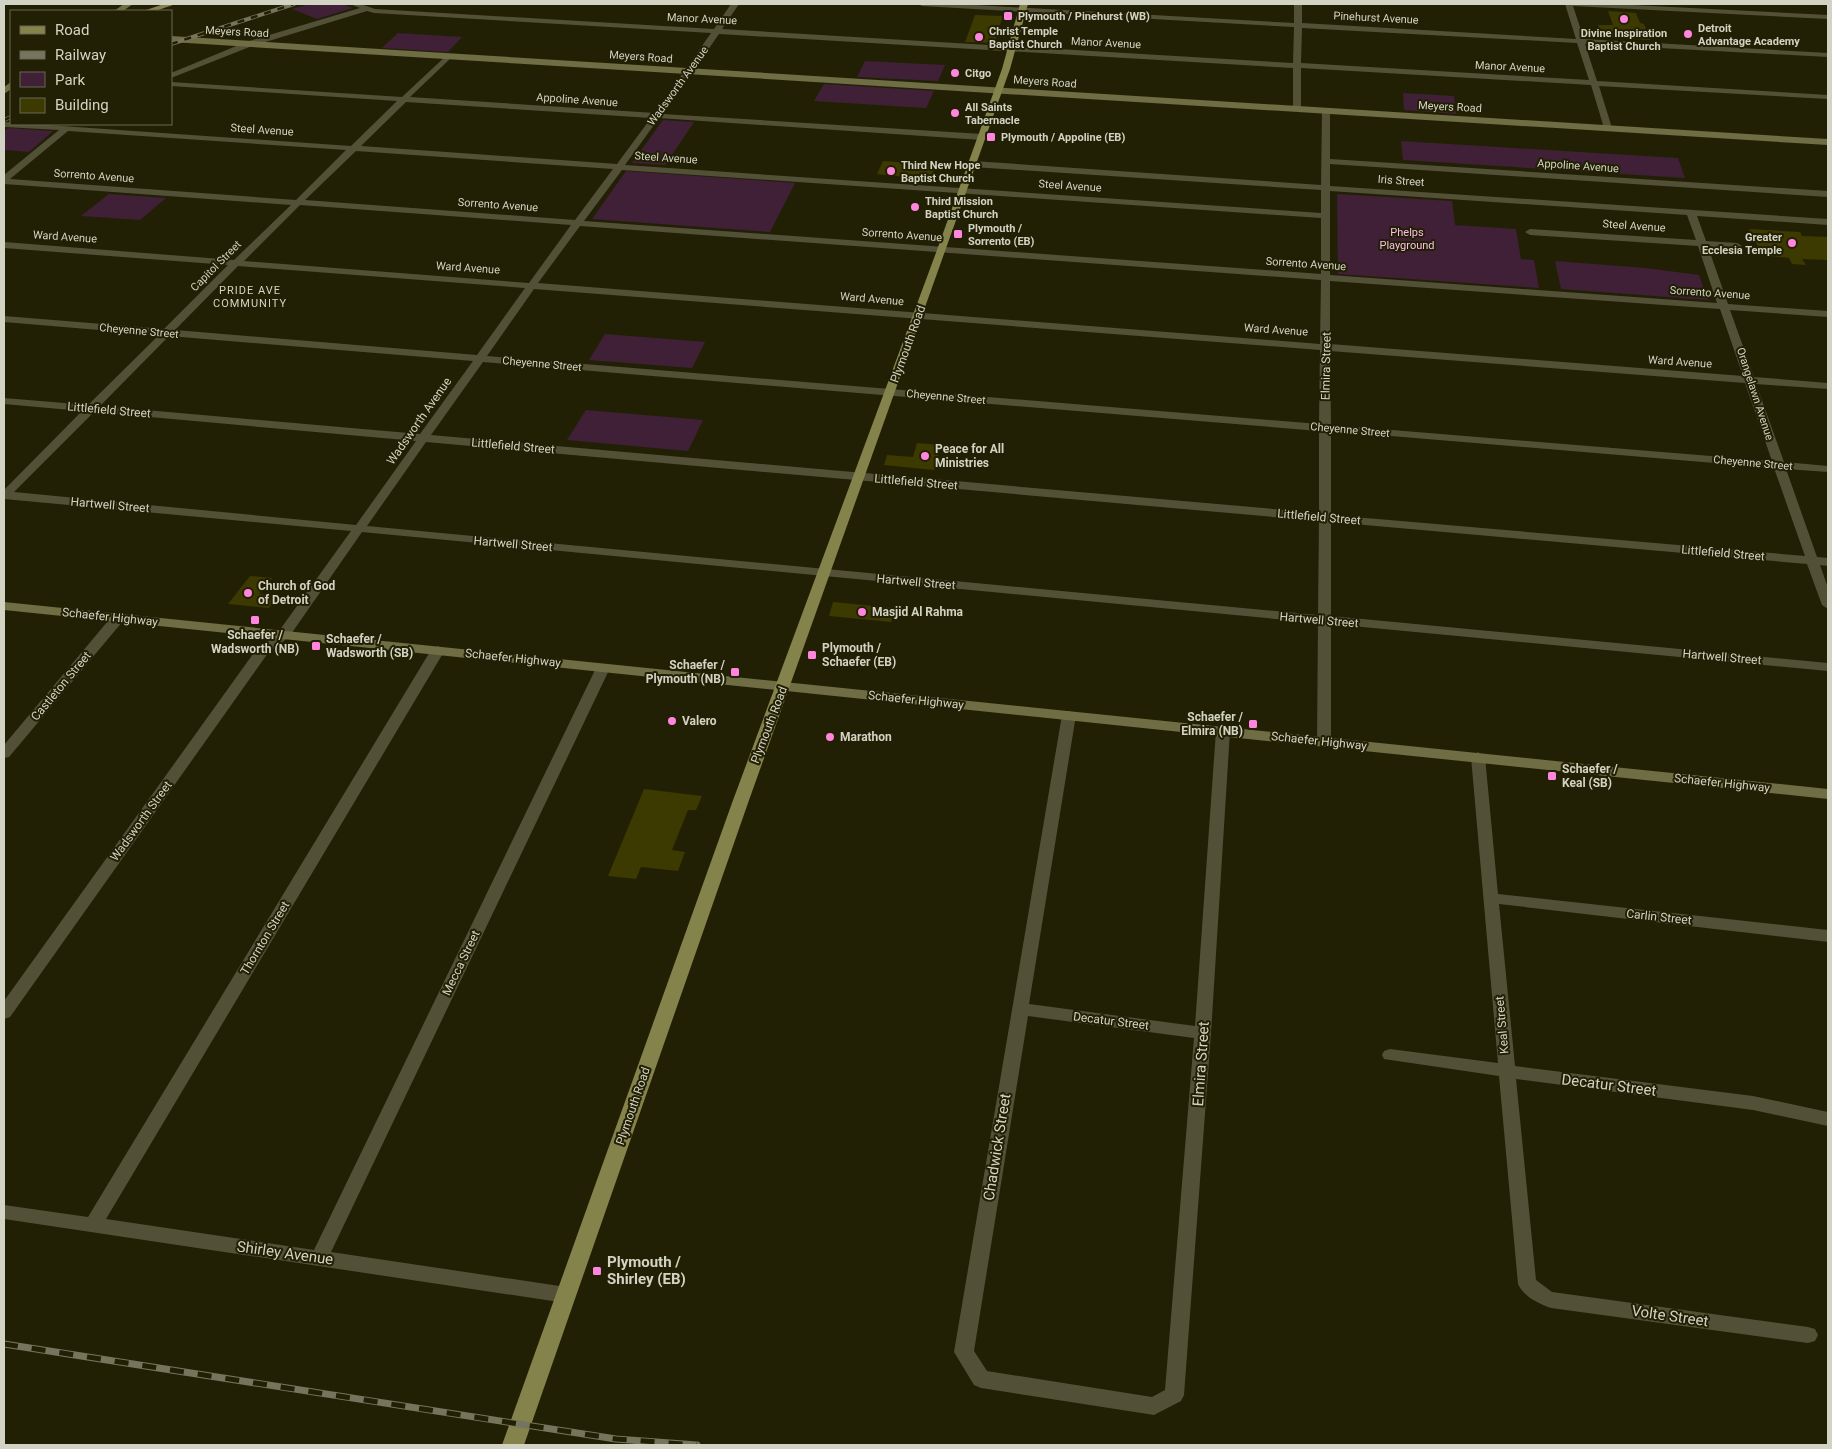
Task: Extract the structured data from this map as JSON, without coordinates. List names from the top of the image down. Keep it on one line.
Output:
{"streets":{"main road":["Plymouth Road"],"street":["Pinehurst Avenue","Manor Avenue","Meyers Road","Wadsworth Avenue","Appoline Avenue","Steel Avenue","Sorrento Avenue","Iris Street","Ward Avenue","Capitol Street","Cheyenne Street","Elmira Street","Orangelawn Avenue","Littlefield Street","Hartwell Street","Schaefer Highway","Castleton Street","Wadsworth Street","Carlin Street","Thornton Street","Mecca Street","Decatur Street","Keal Street","Chadwick Street","Shirley Avenue","Volte Street"]},"crossings":[["Pinehurst Avenue","Plymouth Road"],["Manor Avenue","Wadsworth Avenue"],["Manor Avenue","Plymouth Road"],["Meyers Road","Wadsworth Avenue"],["Meyers Road","Capitol Street"],["Meyers Road","Plymouth Road"],["Meyers Road","Elmira Street"],["Wadsworth Avenue","Appoline Avenue"],["Wadsworth Avenue","Steel Avenue"],["Wadsworth Avenue","Sorrento Avenue"],["Wadsworth Avenue","Ward Avenue"],["Wadsworth Avenue","Cheyenne Street"],["Wadsworth Avenue","Littlefield Street"],["Wadsworth Avenue","Hartwell Street"],["Wadsworth Avenue","Schaefer Highway"],["Wadsworth Avenue","Wadsworth Street"],["Appoline Avenue","Capitol Street"],["Appoline Avenue","Plymouth Road"],["Appoline Avenue","Elmira Street"],["Steel Avenue","Capitol Street"],["Steel Avenue","Plymouth Road"],["Steel Avenue","Elmira Street"],["Steel Avenue","Orangelawn Avenue"],["Sorrento Avenue","Capitol Street"],["Sorrento Avenue","Plymouth Road"],["Sorrento Avenue","Elmira Street"],["Sorrento Avenue","Orangelawn Avenue"],["Iris Street","Plymouth Road"],["Iris Street","Elmira Street"],["Iris Street","Orangelawn Avenue"],["Ward Avenue","Capitol Street"],["Ward Avenue","Plymouth Road"],["Ward Avenue","Elmira Street"],["Ward Avenue","Orangelawn Avenue"],["Capitol Street","Cheyenne Street"],["Capitol Street","Littlefield Street"],["Capitol Street","Hartwell Street"],["Cheyenne Street","Plymouth Road"],["Cheyenne Street","Elmira Street"],["Cheyenne Street","Orangelawn Avenue"],["Plymouth Road","Littlefield Street"],["Plymouth Road","Hartwell Street"],["Plymouth Road","Schaefer Highway"],["Plymouth Road","Shirley Avenue"],["Elmira Street","Littlefield Street"],["Elmira Street","Hartwell Street"],["Elmira Street","Schaefer Highway"],["Elmira Street","Decatur Street"],["Elmira Street","Chadwick Street"],["Orangelawn Avenue","Littlefield Street"],["Schaefer Highway","Castleton Street"],["Schaefer Highway","Wadsworth Street"],["Schaefer Highway","Thornton Street"],["Schaefer Highway","Mecca Street"],["Schaefer Highway","Keal Street"],["Schaefer Highway","Chadwick Street"],["Carlin Street","Keal Street"],["Thornton Street","Shirley Avenue"],["Mecca Street","Shirley Avenue"],["Decatur Street","Keal Street"],["Decatur Street","Chadwick Street"],["Keal Street","Volte Street"]],"districts":["PRIDE AVE COMMUNITY"],"parks":["Phelps Playground"],"places":{"transit":["Plymouth / Pinehurst (WB)","Plymouth / Appoline (EB)","Plymouth / Sorrento (EB)","Schaefer / Wadsworth (NB)","Schaefer / Wadsworth (SB)","Plymouth / Schaefer (EB)","Schaefer / Plymouth (NB)","Schaefer / Elmira (NB)","Schaefer / Keal (SB)","Plymouth / Shirley (EB)"],"other":["Divine Inspiration Baptist Church","Detroit Advantage Academy","Christ Temple Baptist Church","Citgo","All Saints Tabernacle","Third New Hope Baptist Church","Third Mission Baptist Church","Greater Ecclesia Temple","Peace for All Ministries","Church of God of Detroit","Masjid Al Rahma","Valero","Marathon"]},"legend":["Road","Railway","Park","Building"]}
